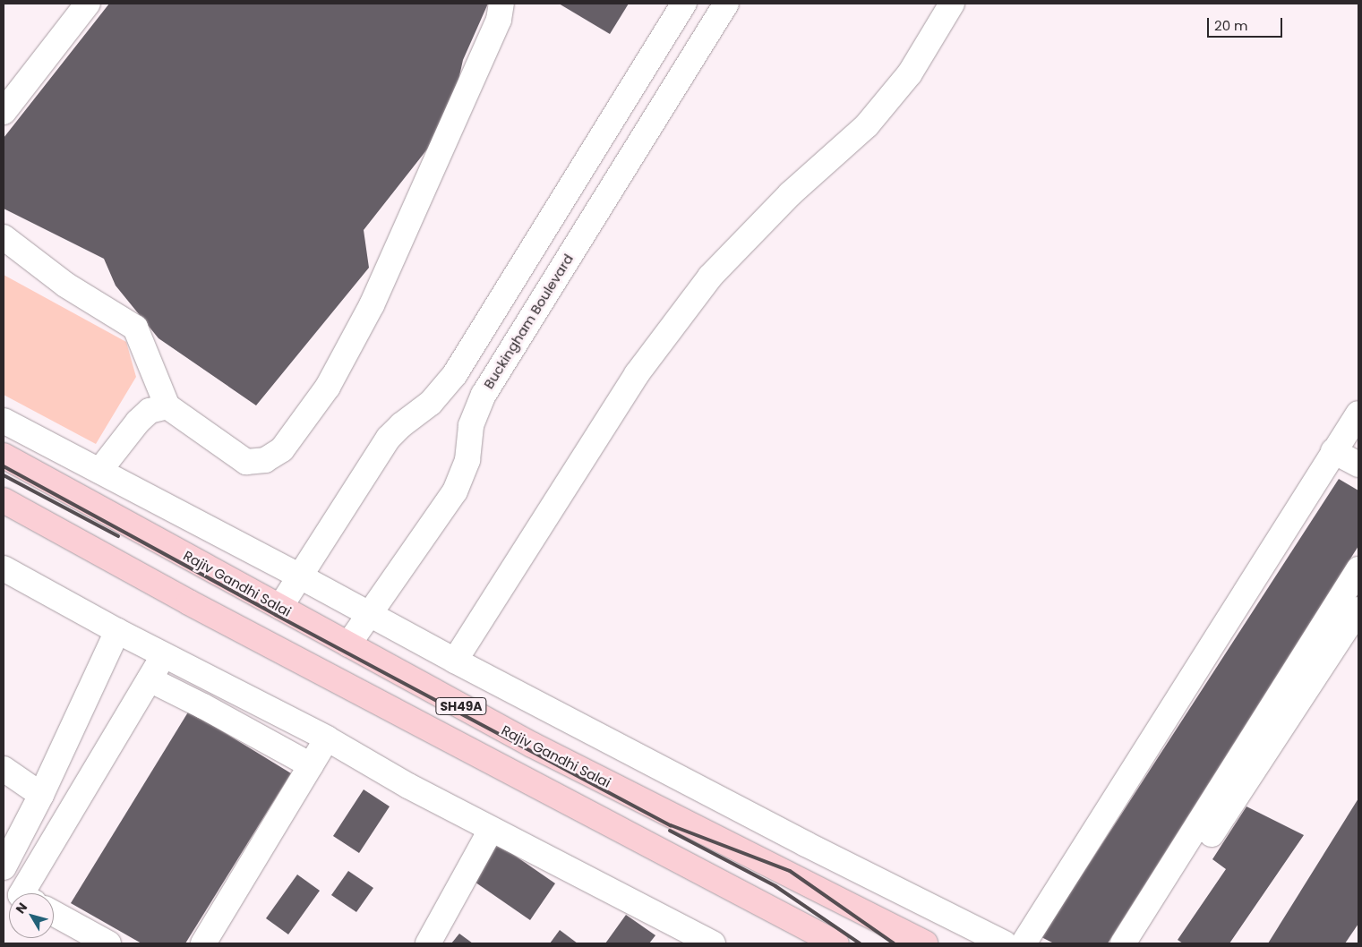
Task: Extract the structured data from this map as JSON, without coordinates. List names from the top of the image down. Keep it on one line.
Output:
{"streets":{"main road":["Rajiv Gandhi Salai","SH49A"],"street":["Buckingham Boulevard"]},"crossings":[["Buckingham Boulevard","Rajiv Gandhi Salai"]],"scale_bar":"20 m","north":"top left"}
